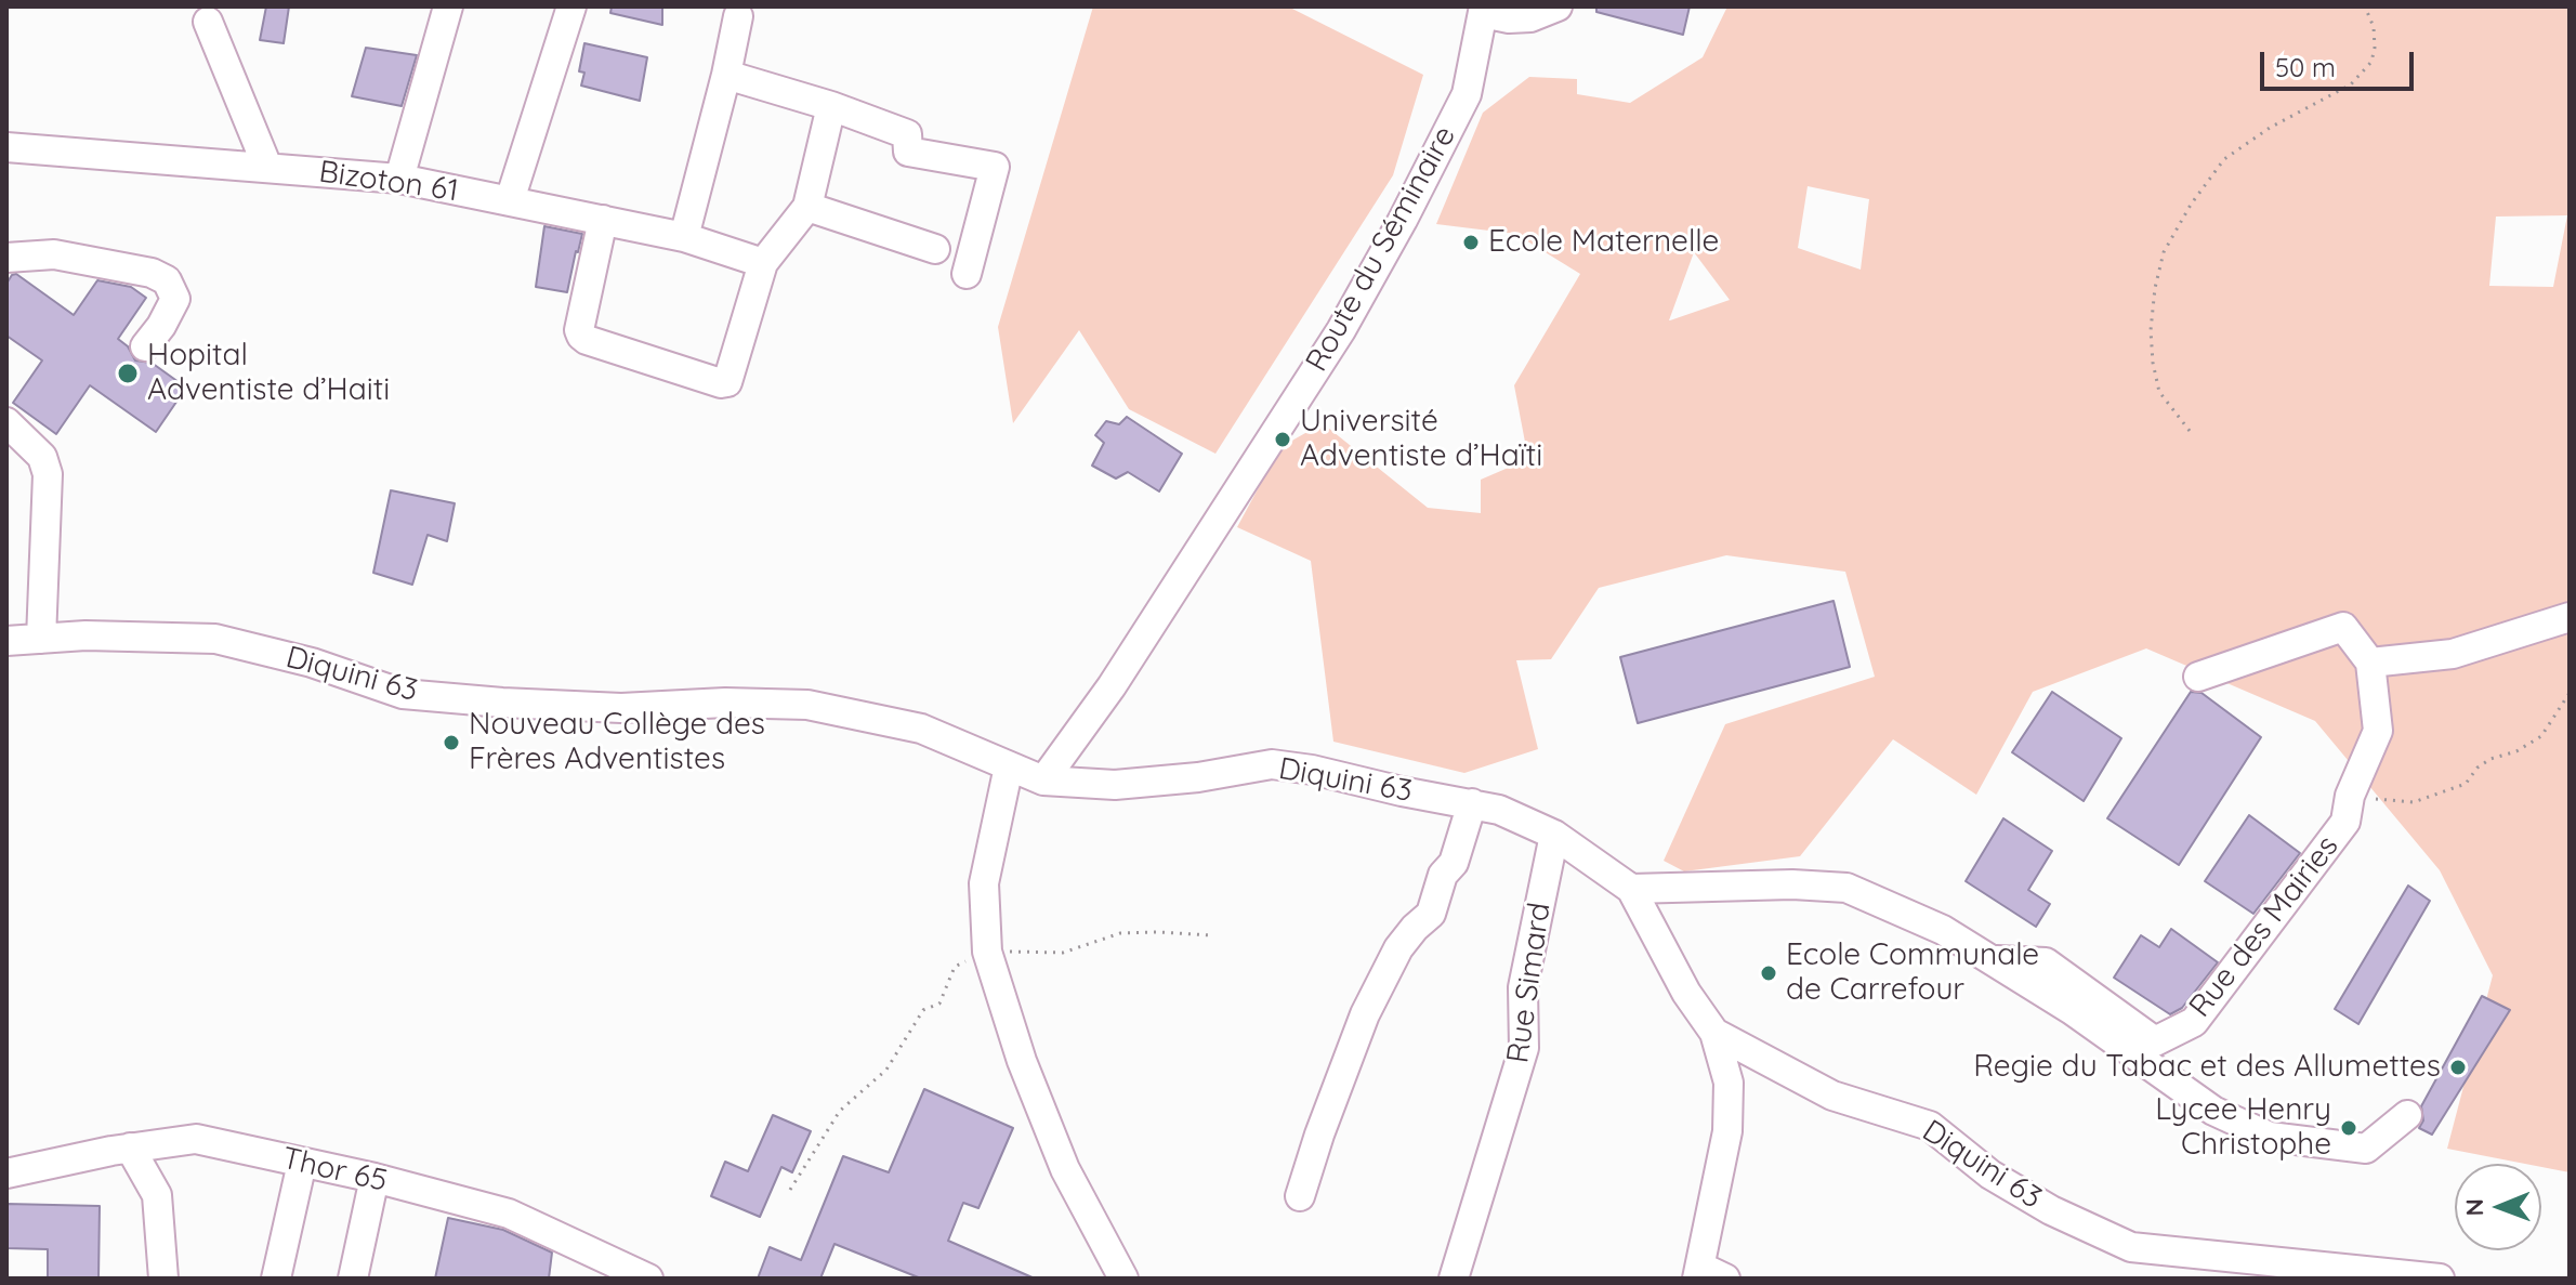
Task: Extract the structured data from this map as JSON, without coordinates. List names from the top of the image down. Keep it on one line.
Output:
{"streets":{"street":["Bizoton 61","Route du Séminaire","Diquini 63","Rue des Mairies","Rue Simard","Thor 65"]},"crossings":[["Route du Séminaire","Diquini 63"],["Diquini 63","Rue Simard"]],"places":["Ecole Maternelle","Hopital Adventiste d’Haiti","Université Adventiste d’Haïti","Nouveau Collège des Frères Adventistes","Ecole Communale de Carrefour","Regie du Tabac et des Allumettes","Lycee Henry Christophe"],"scale_bar":"50 m","north":"left"}
